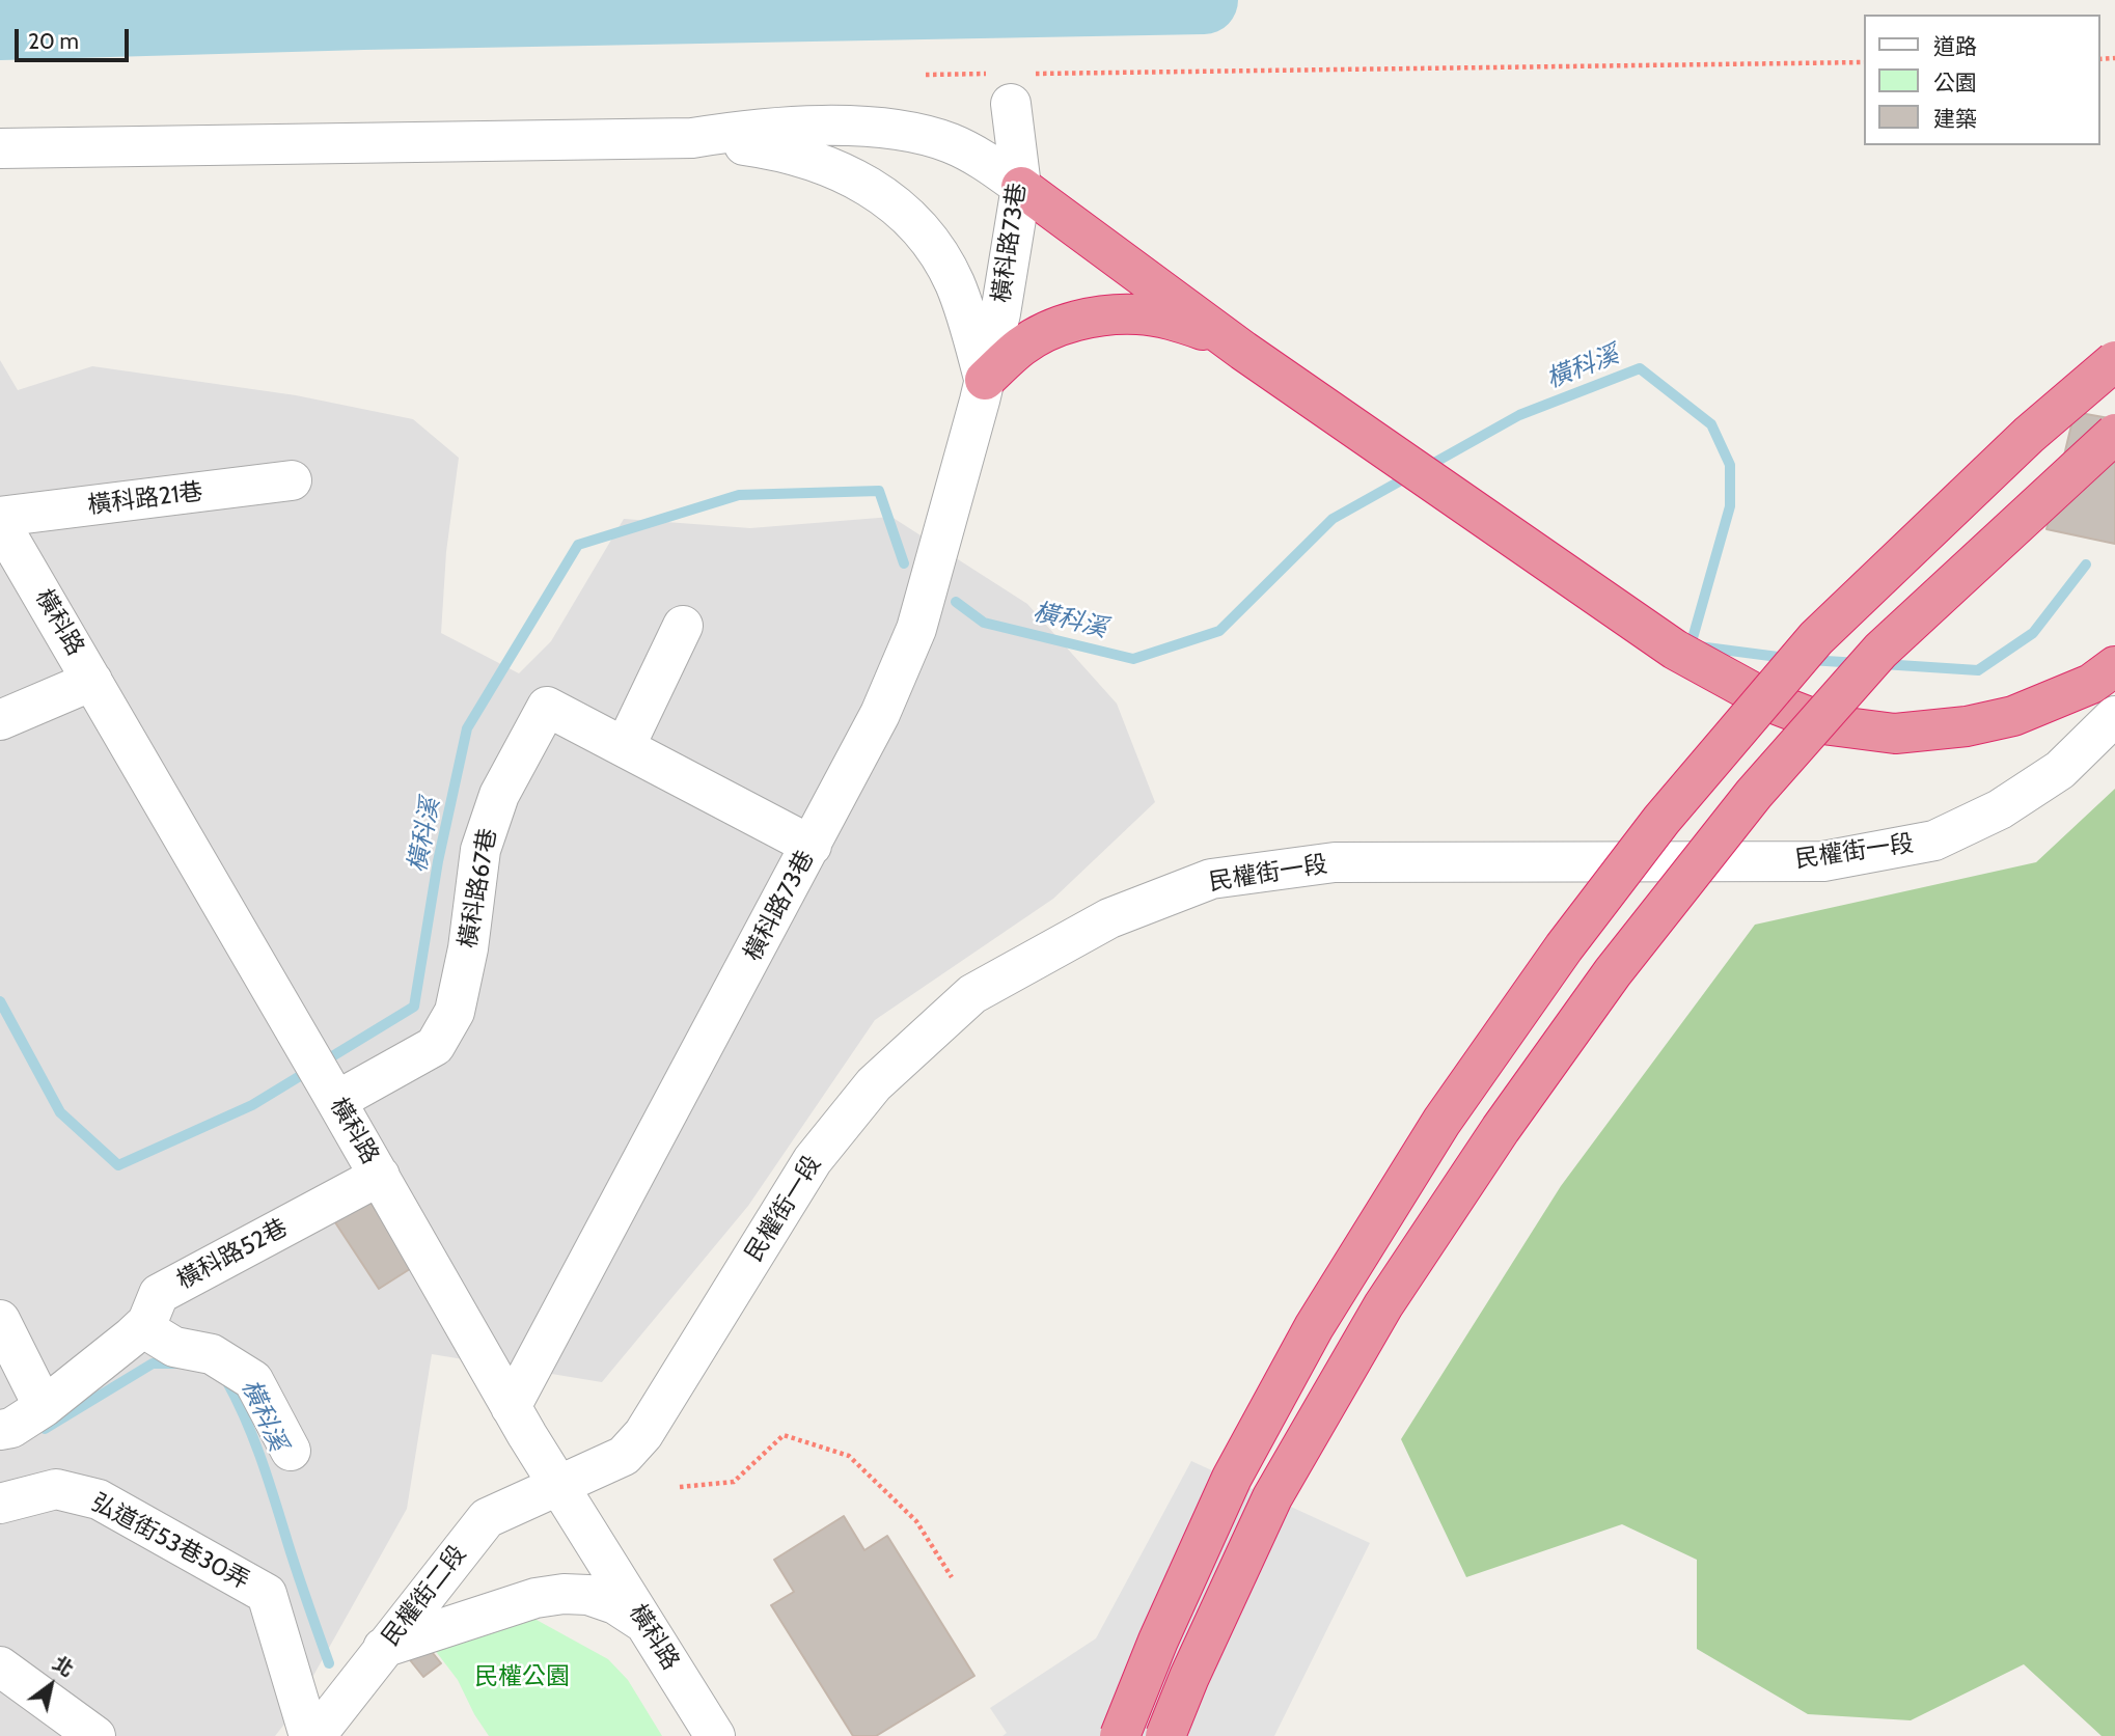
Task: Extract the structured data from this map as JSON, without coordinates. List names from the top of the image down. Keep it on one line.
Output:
{"streets":{"street":["橫科路73巷","橫科路21巷","橫科路","民權街一段","橫科路67巷","橫科路52巷","弘道街53巷30弄","民權街二段"]},"crossings":[["橫科路73巷","橫科路"],["橫科路73巷","橫科路67巷"],["橫科路","民權街一段"],["橫科路","橫科路67巷"],["橫科路","橫科路52巷"],["橫科路","民權街二段"],["民權街一段","民權街二段"]],"water":["橫科溪"],"parks":["民權公園"],"legend":["道路","公園","建築"],"scale_bar":"20 m","north":"top right"}
